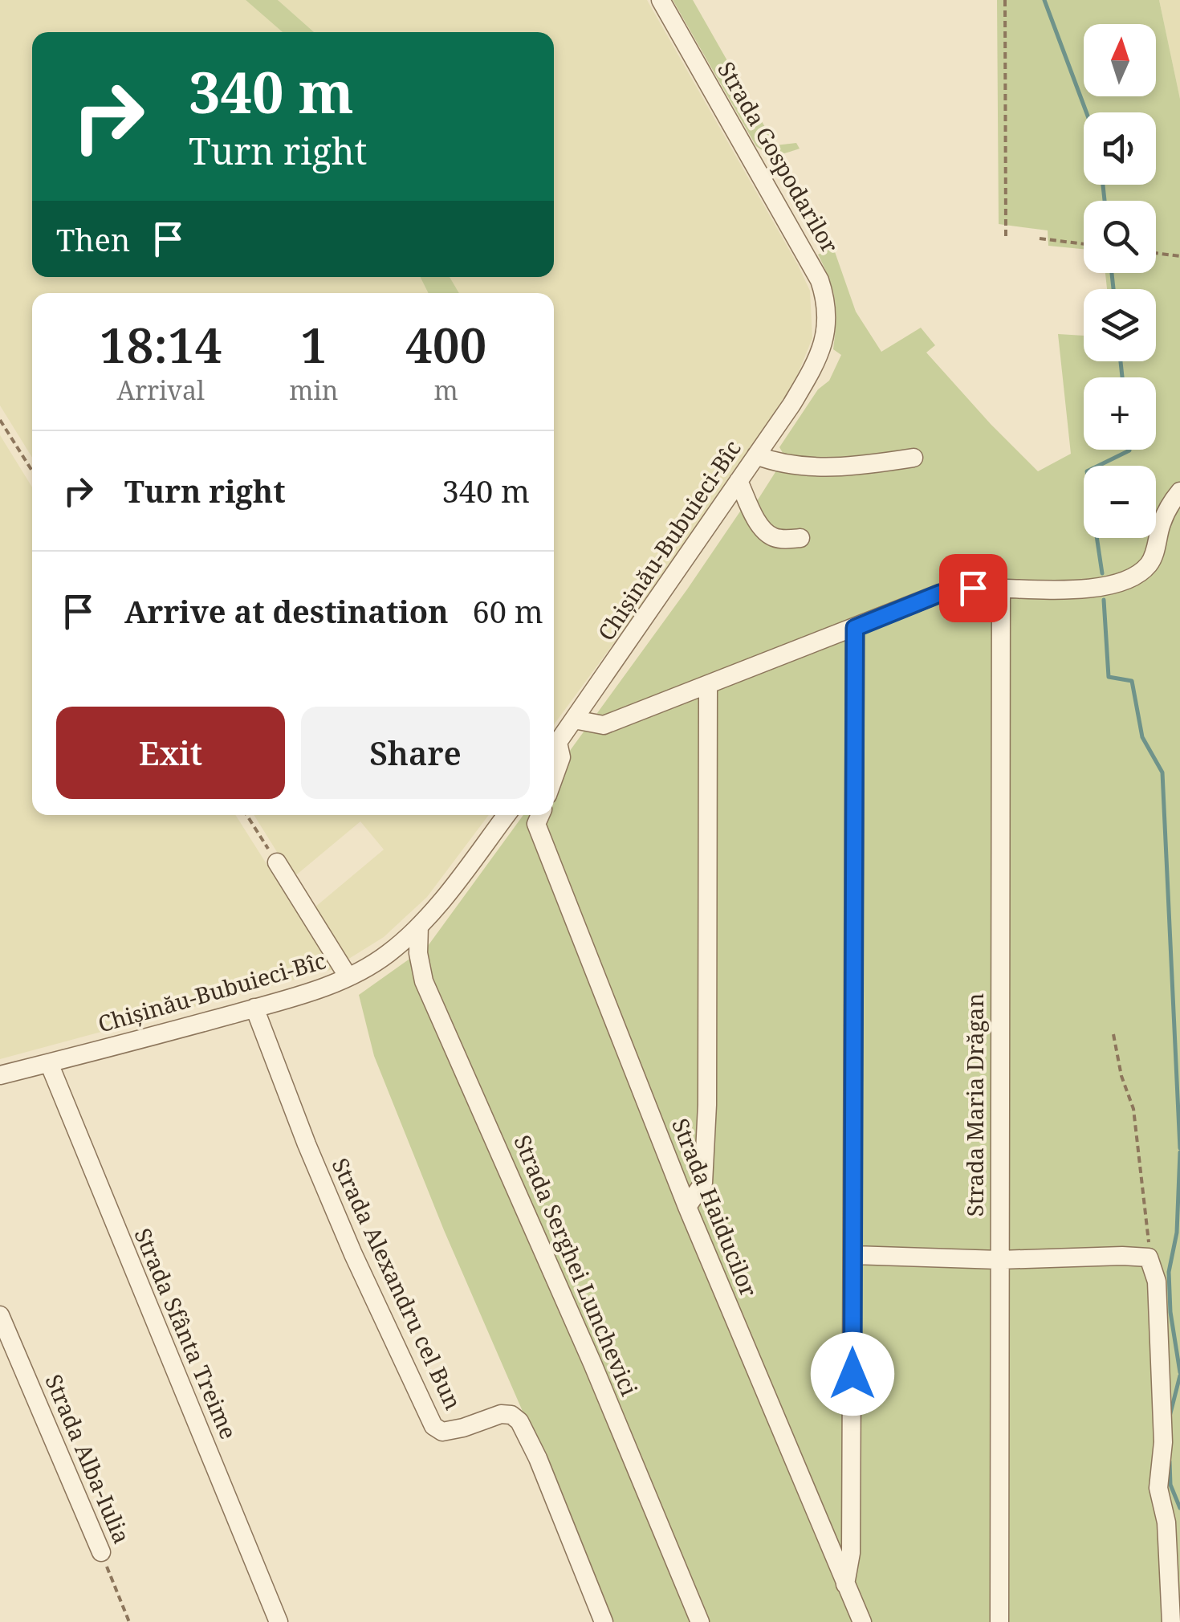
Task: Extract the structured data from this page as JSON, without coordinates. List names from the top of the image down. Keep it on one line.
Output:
{"streets":{"street":["Strada Gospodarilor","Chișinău-Bubuieci-Bîc","Strada Maria Drăgan","Strada Haiducilor","Strada Serghei Lunchevici","Strada Alexandru cel Bun","Strada Sfânta Treime","Strada Alba-Iulia"]},"crossings":[["Strada Gospodarilor","Chișinău-Bubuieci-Bîc"],["Chișinău-Bubuieci-Bîc","Strada Serghei Lunchevici"],["Chișinău-Bubuieci-Bîc","Strada Alexandru cel Bun"],["Chișinău-Bubuieci-Bîc","Strada Sfânta Treime"]],"north":"top","page":{"map_buttons":["+","−"],"turn":["340 m","Turn right"],"then":"Then","eta":["18:14","Arrival","1","min","400","m"],"list":[{"name":"Turn right","value":"340 m"},{"name":"Arrive at destination","value":"60 m"}],"buttons":["Exit","Share"]}}
